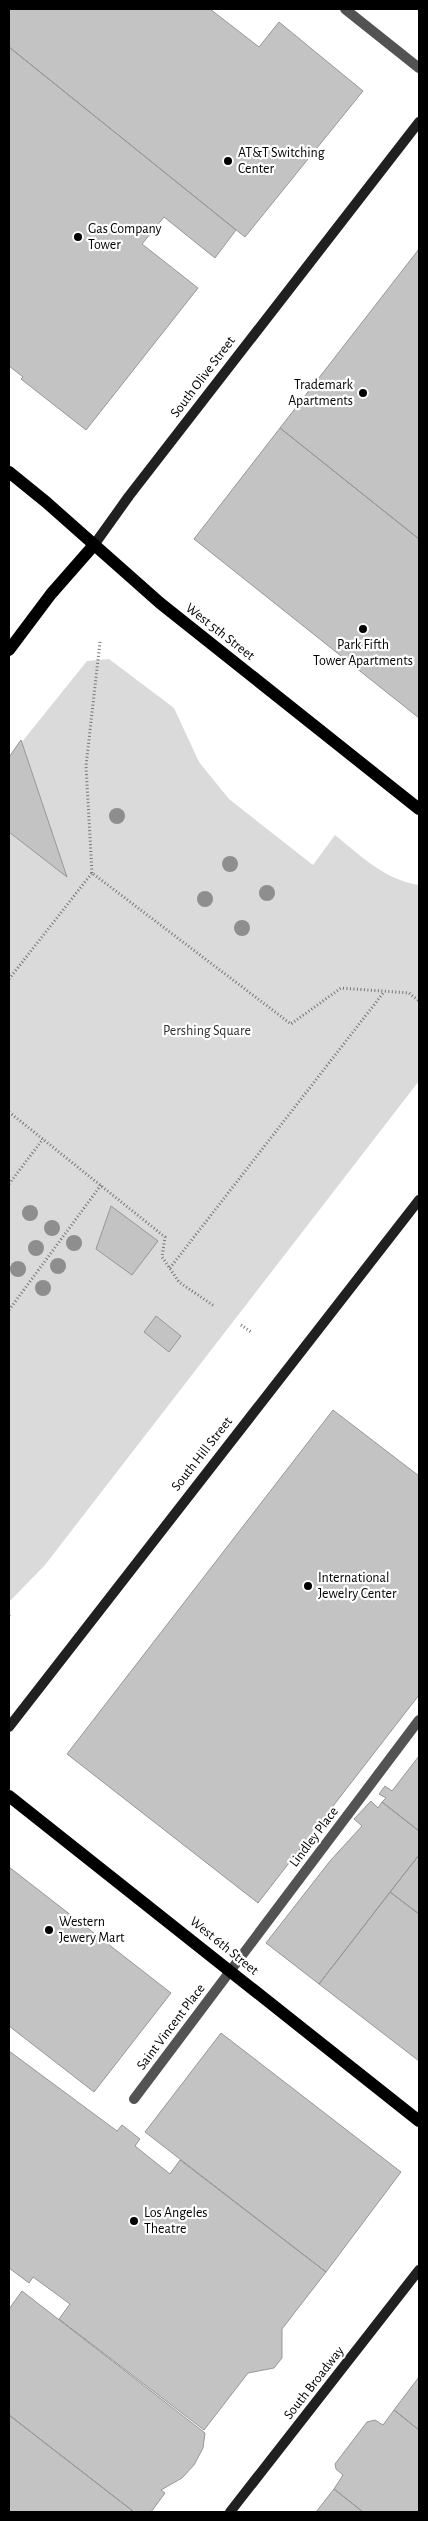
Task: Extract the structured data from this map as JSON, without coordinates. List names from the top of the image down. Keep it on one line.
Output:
{"streets":{"main road":["South Olive Street","West 5th Street","South Hill Street","West 6th Street","South Broadway"],"lane":["Lindley Place","Saint Vincent Place"]},"crossings":[["South Olive Street","West 5th Street"],["Lindley Place","West 6th Street"],["Lindley Place","Saint Vincent Place"],["West 6th Street","Saint Vincent Place"]],"parks":["Pershing Square"],"places":["AT&T Switching Center","Gas Company Tower","Trademark Apartments","Park Fifth Tower Apartments","International Jewelry Center","Western Jewery Mart","Los Angeles Theatre"]}
